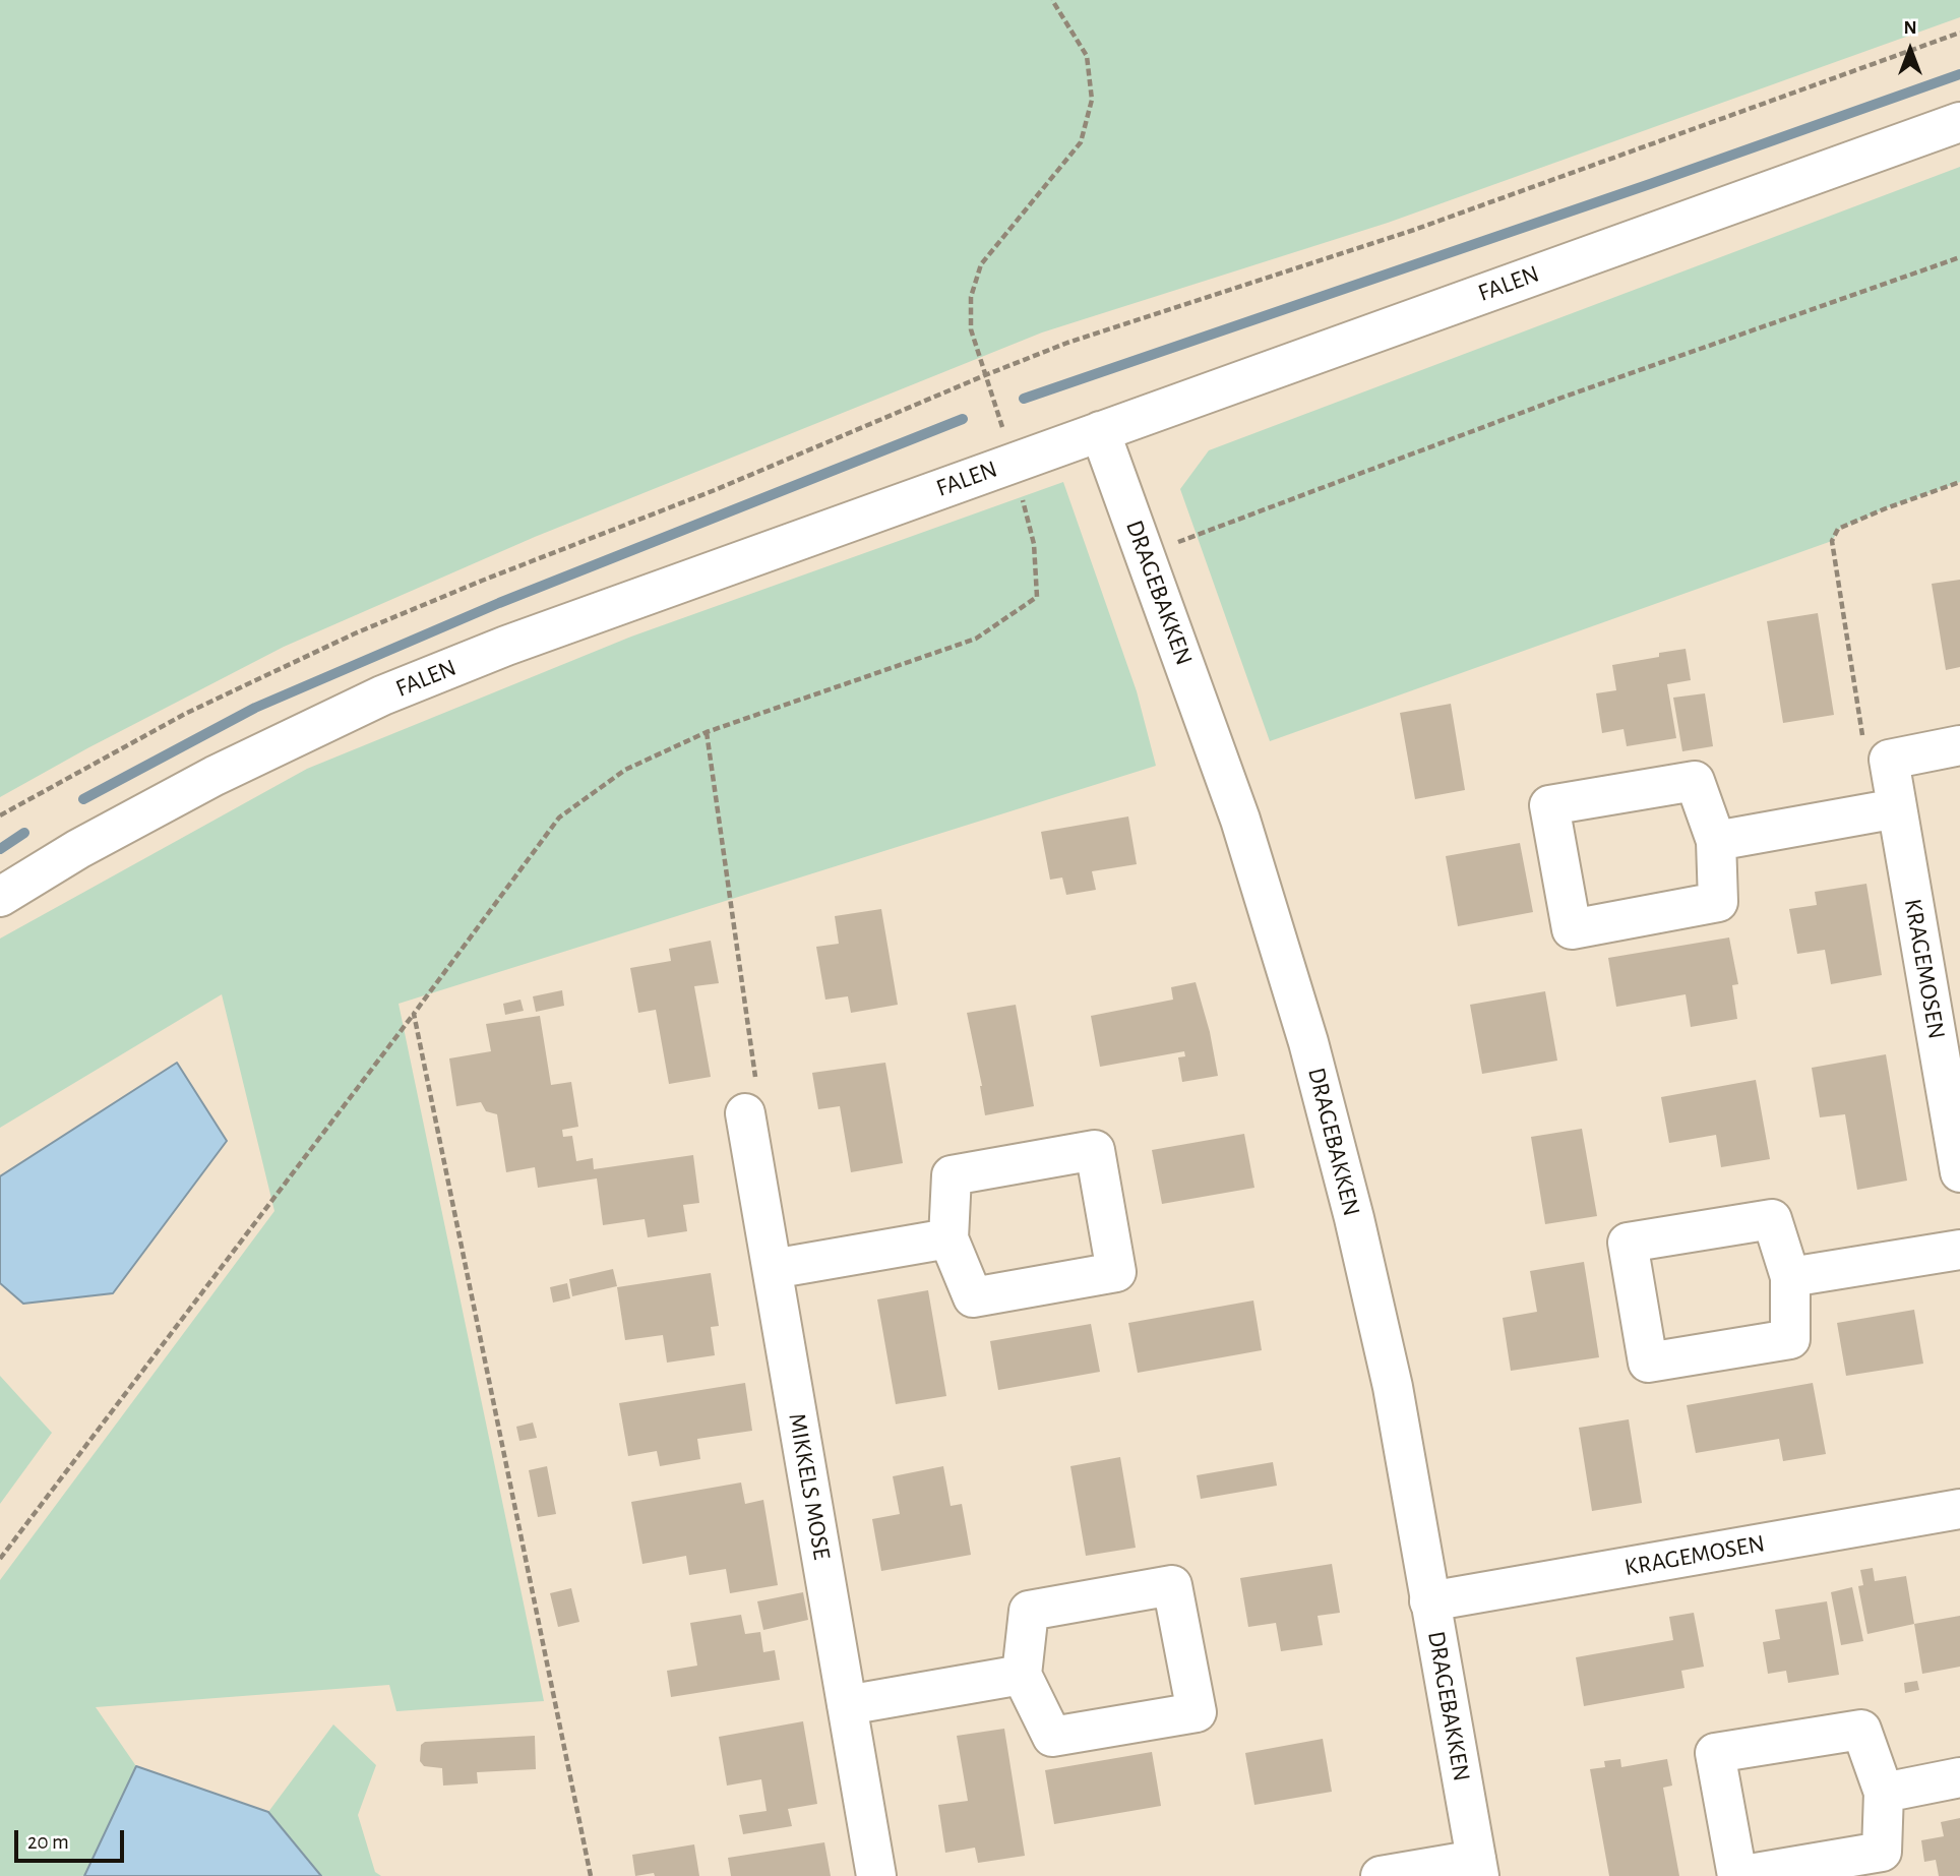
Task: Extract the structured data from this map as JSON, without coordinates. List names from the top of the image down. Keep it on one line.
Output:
{"streets":{"street":["FALEN","DRAGEBAKKEN","KRAGEMOSEN","MIKKELS MOSE"]},"crossings":[["FALEN","DRAGEBAKKEN"],["DRAGEBAKKEN","KRAGEMOSEN"]],"scale_bar":"20 m","north":"top"}
